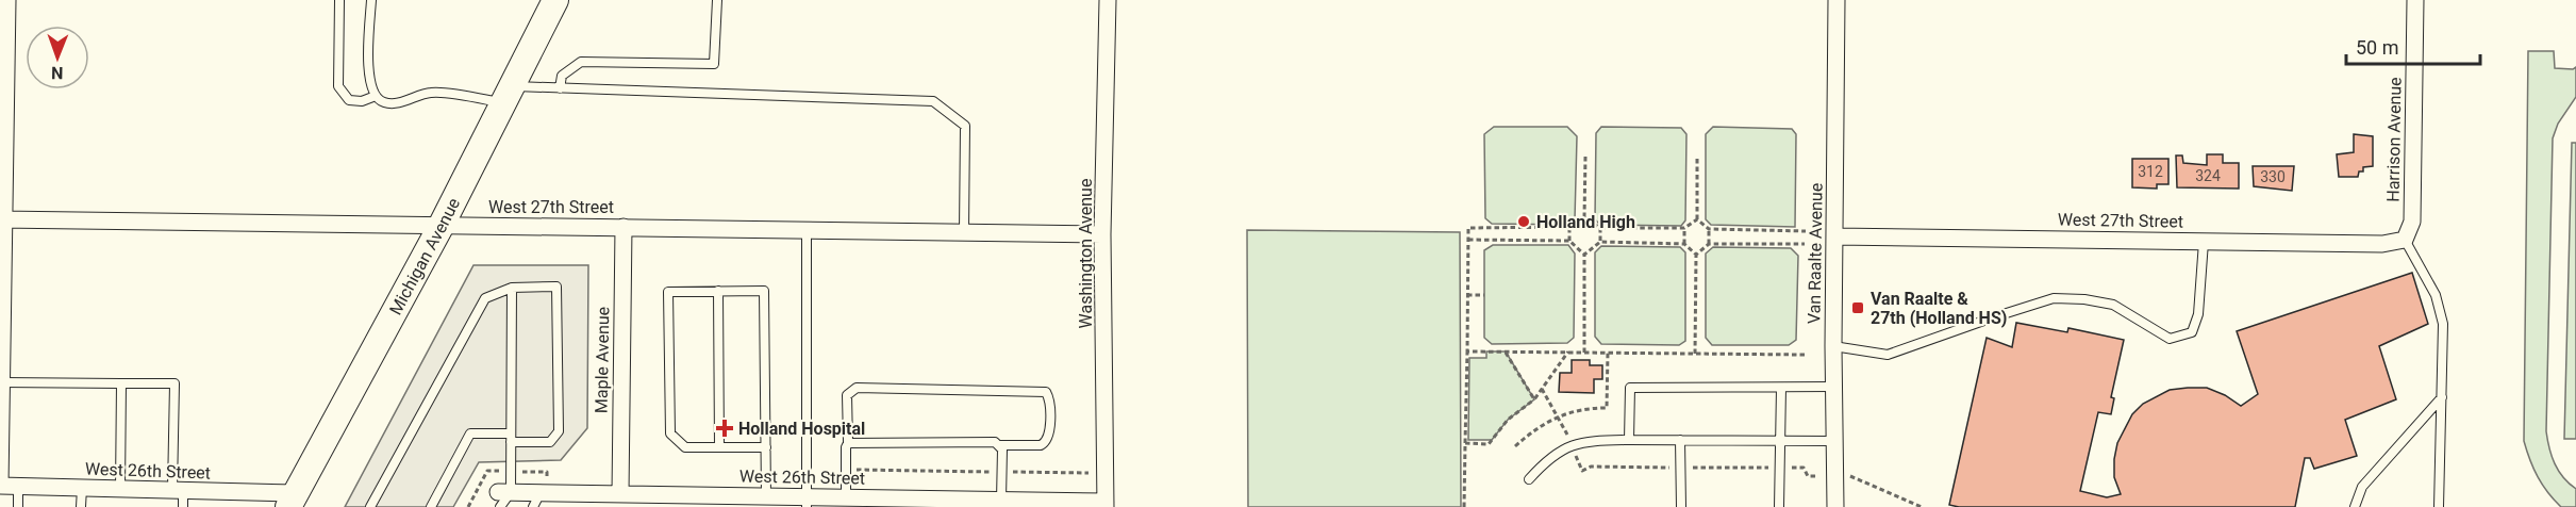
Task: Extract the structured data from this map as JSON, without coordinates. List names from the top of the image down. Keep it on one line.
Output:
{"streets":{"main road":["Michigan Avenue"],"street":["Harrison Avenue","West 27th Street","Washington Avenue","Van Raalte Avenue","Maple Avenue","West 26th Street"]},"crossings":[["Harrison Avenue","West 27th Street"],["West 27th Street","Washington Avenue"],["West 27th Street","Van Raalte Avenue"],["West 27th Street","Michigan Avenue"],["West 27th Street","Maple Avenue"],["Washington Avenue","West 26th Street"],["Michigan Avenue","West 26th Street"],["Maple Avenue","West 26th Street"]],"places":{"other":["Holland High"],"transit":["Van Raalte & 27th (Holland HS)"],"health":["Holland Hospital"]},"house_numbers":["312","324","330"],"scale_bar":"50 m","north":"bottom"}
